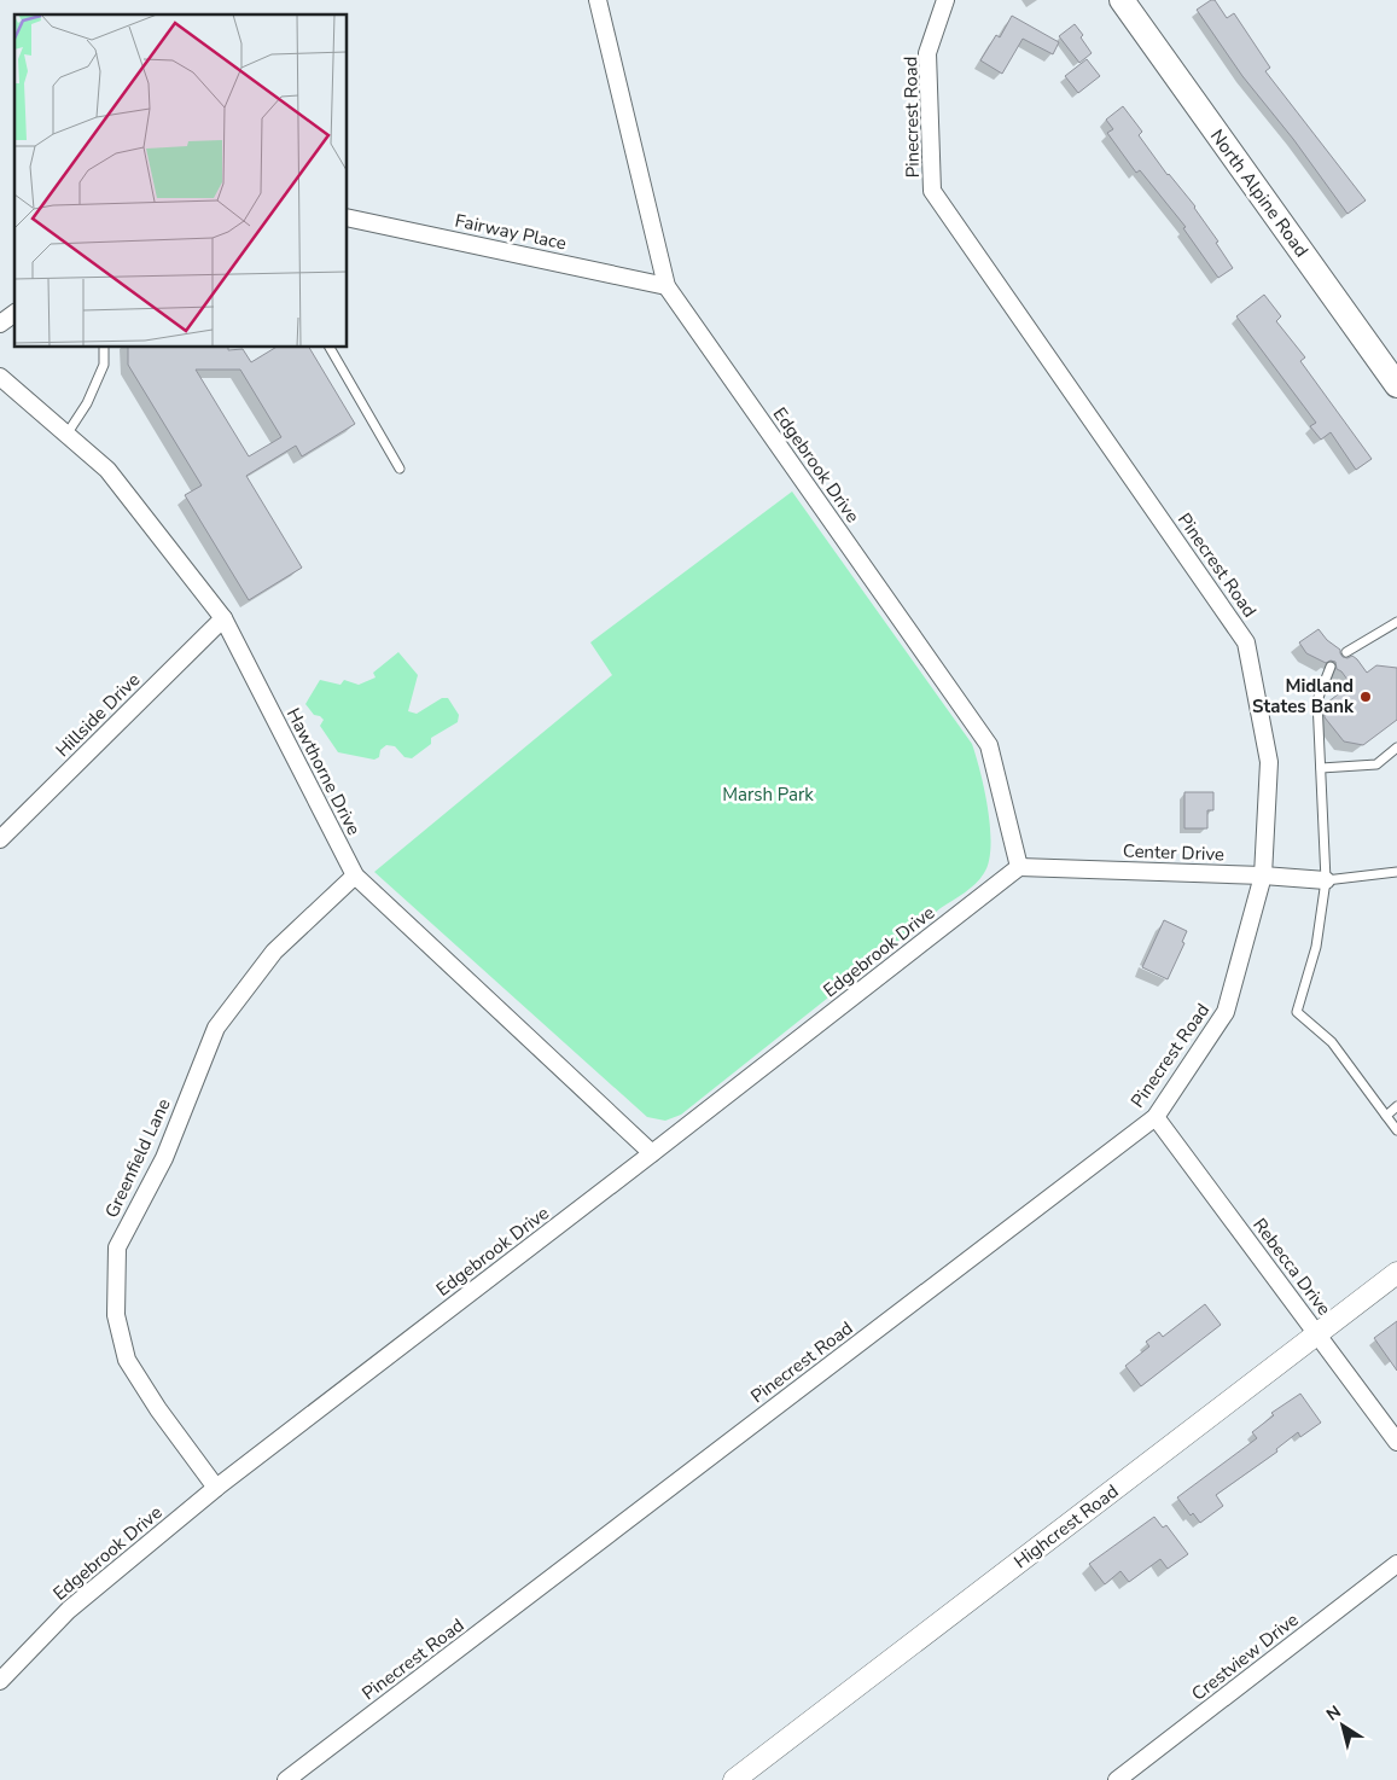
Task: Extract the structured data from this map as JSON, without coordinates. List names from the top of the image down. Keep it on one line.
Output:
{"streets":{"main road":["North Alpine Road"],"street":["Pinecrest Road","Fairway Place","Edgebrook Drive","Hillside Drive","Hawthorne Drive","Center Drive","Greenfield Lane","Rebecca Drive","Highcrest Road","Crestview Drive"]},"crossings":[["Pinecrest Road","Center Drive"],["Pinecrest Road","Rebecca Drive"],["Fairway Place","Edgebrook Drive"],["Edgebrook Drive","Hawthorne Drive"],["Edgebrook Drive","Center Drive"],["Edgebrook Drive","Greenfield Lane"],["Hillside Drive","Hawthorne Drive"],["Hawthorne Drive","Greenfield Lane"],["Rebecca Drive","Highcrest Road"]],"parks":["Marsh Park"],"places":["Midland States Bank"],"north":"top left"}
